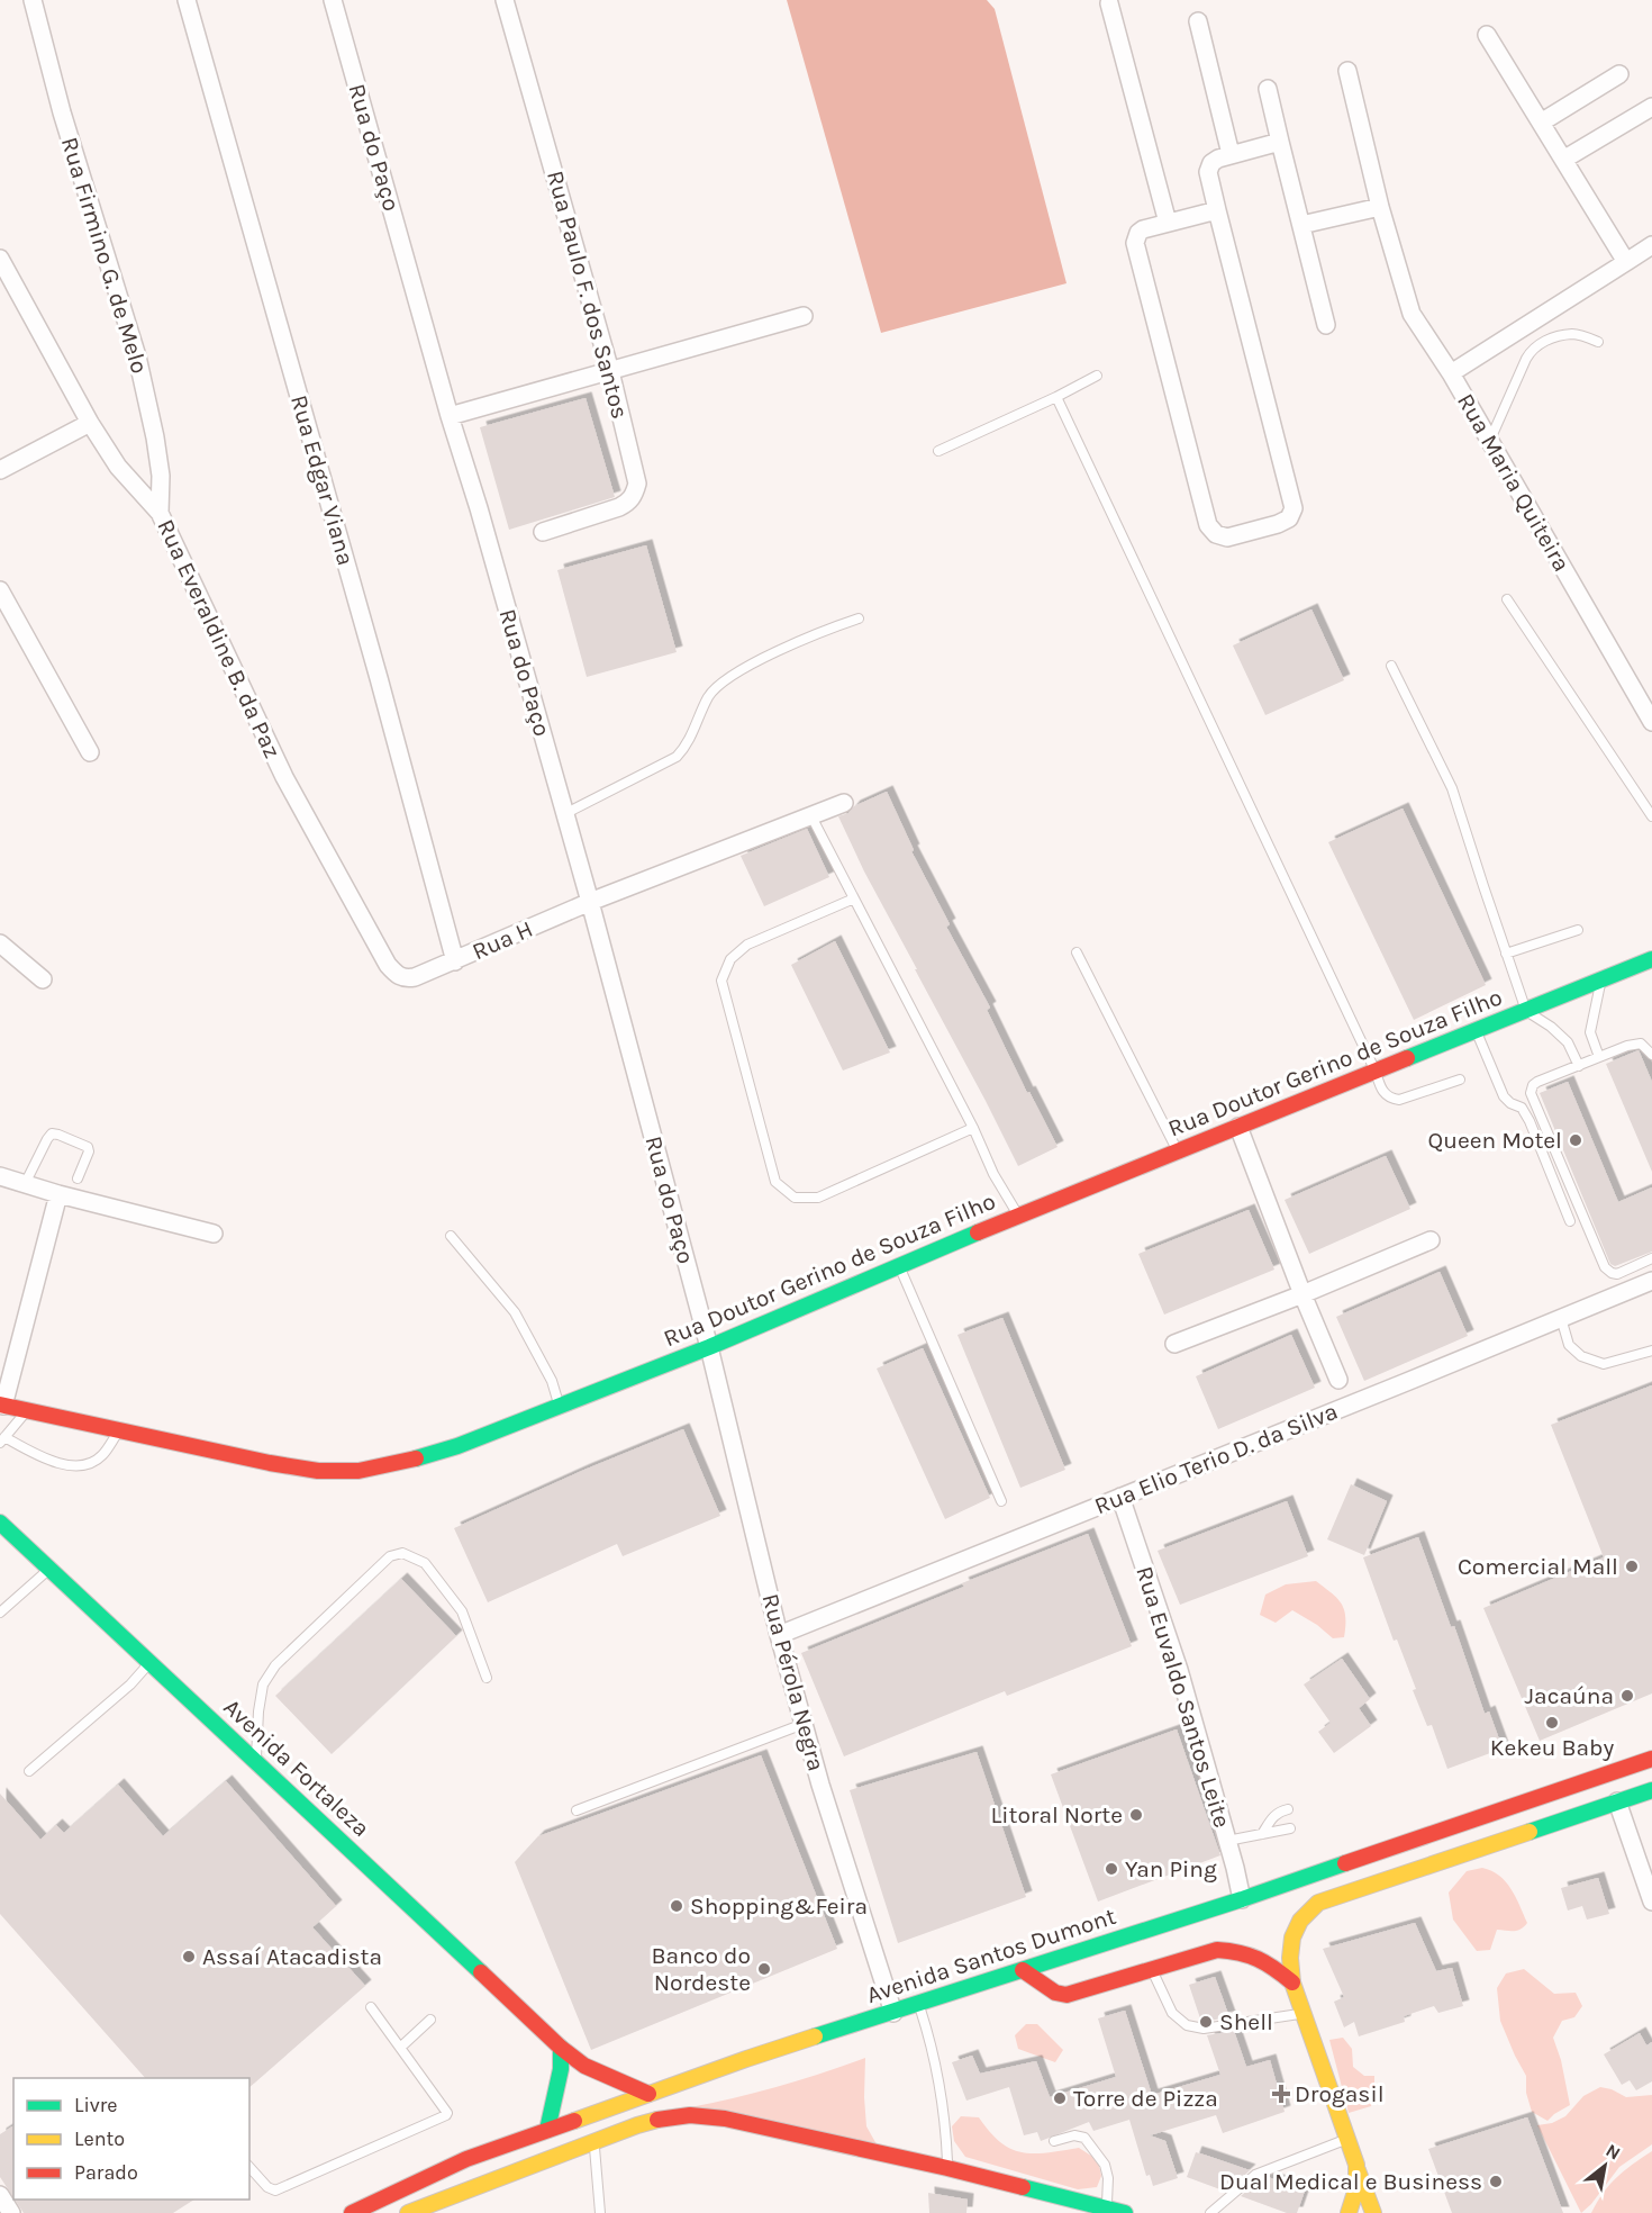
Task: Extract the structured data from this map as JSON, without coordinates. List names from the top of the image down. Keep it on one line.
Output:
{"streets":{"main road":["Rua Doutor Gerino de Souza Filho","Avenida Fortaleza","Avenida Santos Dumont"],"street":["Rua do Paço","Rua Firmino G. de Melo","Rua Paulo F. dos Santos","Rua Edgar Viana","Rua Maria Quiteira","Rua Everaldine B. da Paz","Rua H","Rua Elio Terio D. da Silva","Rua Pérola Negra","Rua Euvaldo Santos Leite"]},"crossings":[["Rua do Paço","Rua H"],["Rua do Paço","Rua Doutor Gerino de Souza Filho"],["Rua do Paço","Rua Pérola Negra"],["Rua Firmino G. de Melo","Rua Everaldine B. da Paz"],["Rua Edgar Viana","Rua H"],["Rua Everaldine B. da Paz","Rua H"],["Rua Doutor Gerino de Souza Filho","Rua Pérola Negra"],["Rua Elio Terio D. da Silva","Rua Pérola Negra"],["Rua Elio Terio D. da Silva","Rua Euvaldo Santos Leite"],["Rua Pérola Negra","Avenida Santos Dumont"],["Rua Euvaldo Santos Leite","Avenida Santos Dumont"],["Avenida Fortaleza","Avenida Santos Dumont"]],"places":{"other":["Queen Motel","Comercial Mall","Jacaúna","Kekeu Baby","Litoral Norte","Yan Ping","Shopping&Feira","Assaí Atacadista","Banco do Nordeste","Shell","Torre de Pizza","Dual Medical e Business"],"health":["Drogasil"]},"legend":["Livre","Lento","Parado"],"north":"top right"}
